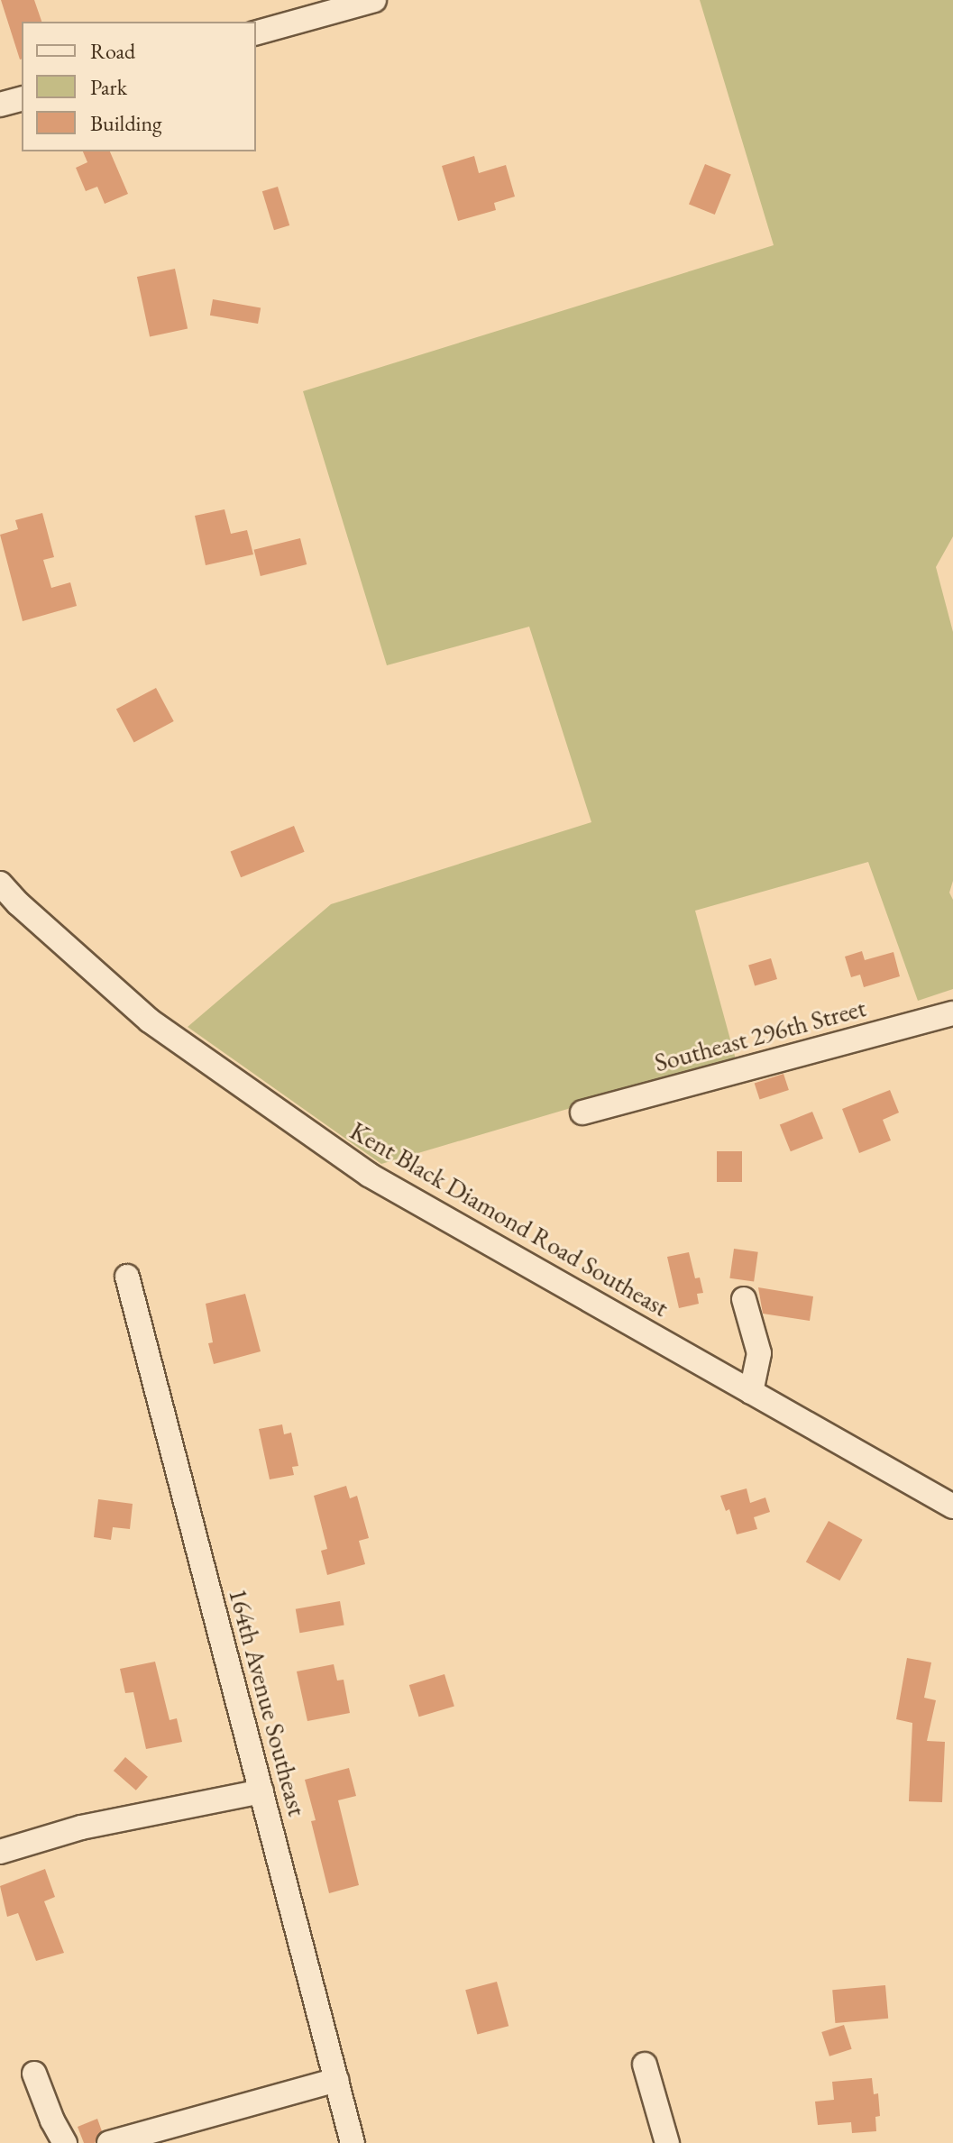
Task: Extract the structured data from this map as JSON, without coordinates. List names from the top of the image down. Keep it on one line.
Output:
{"streets":{"street":["Southeast 296th Street","Kent Black Diamond Road Southeast","164th Avenue Southeast"]},"legend":["Road","Park","Building"]}
